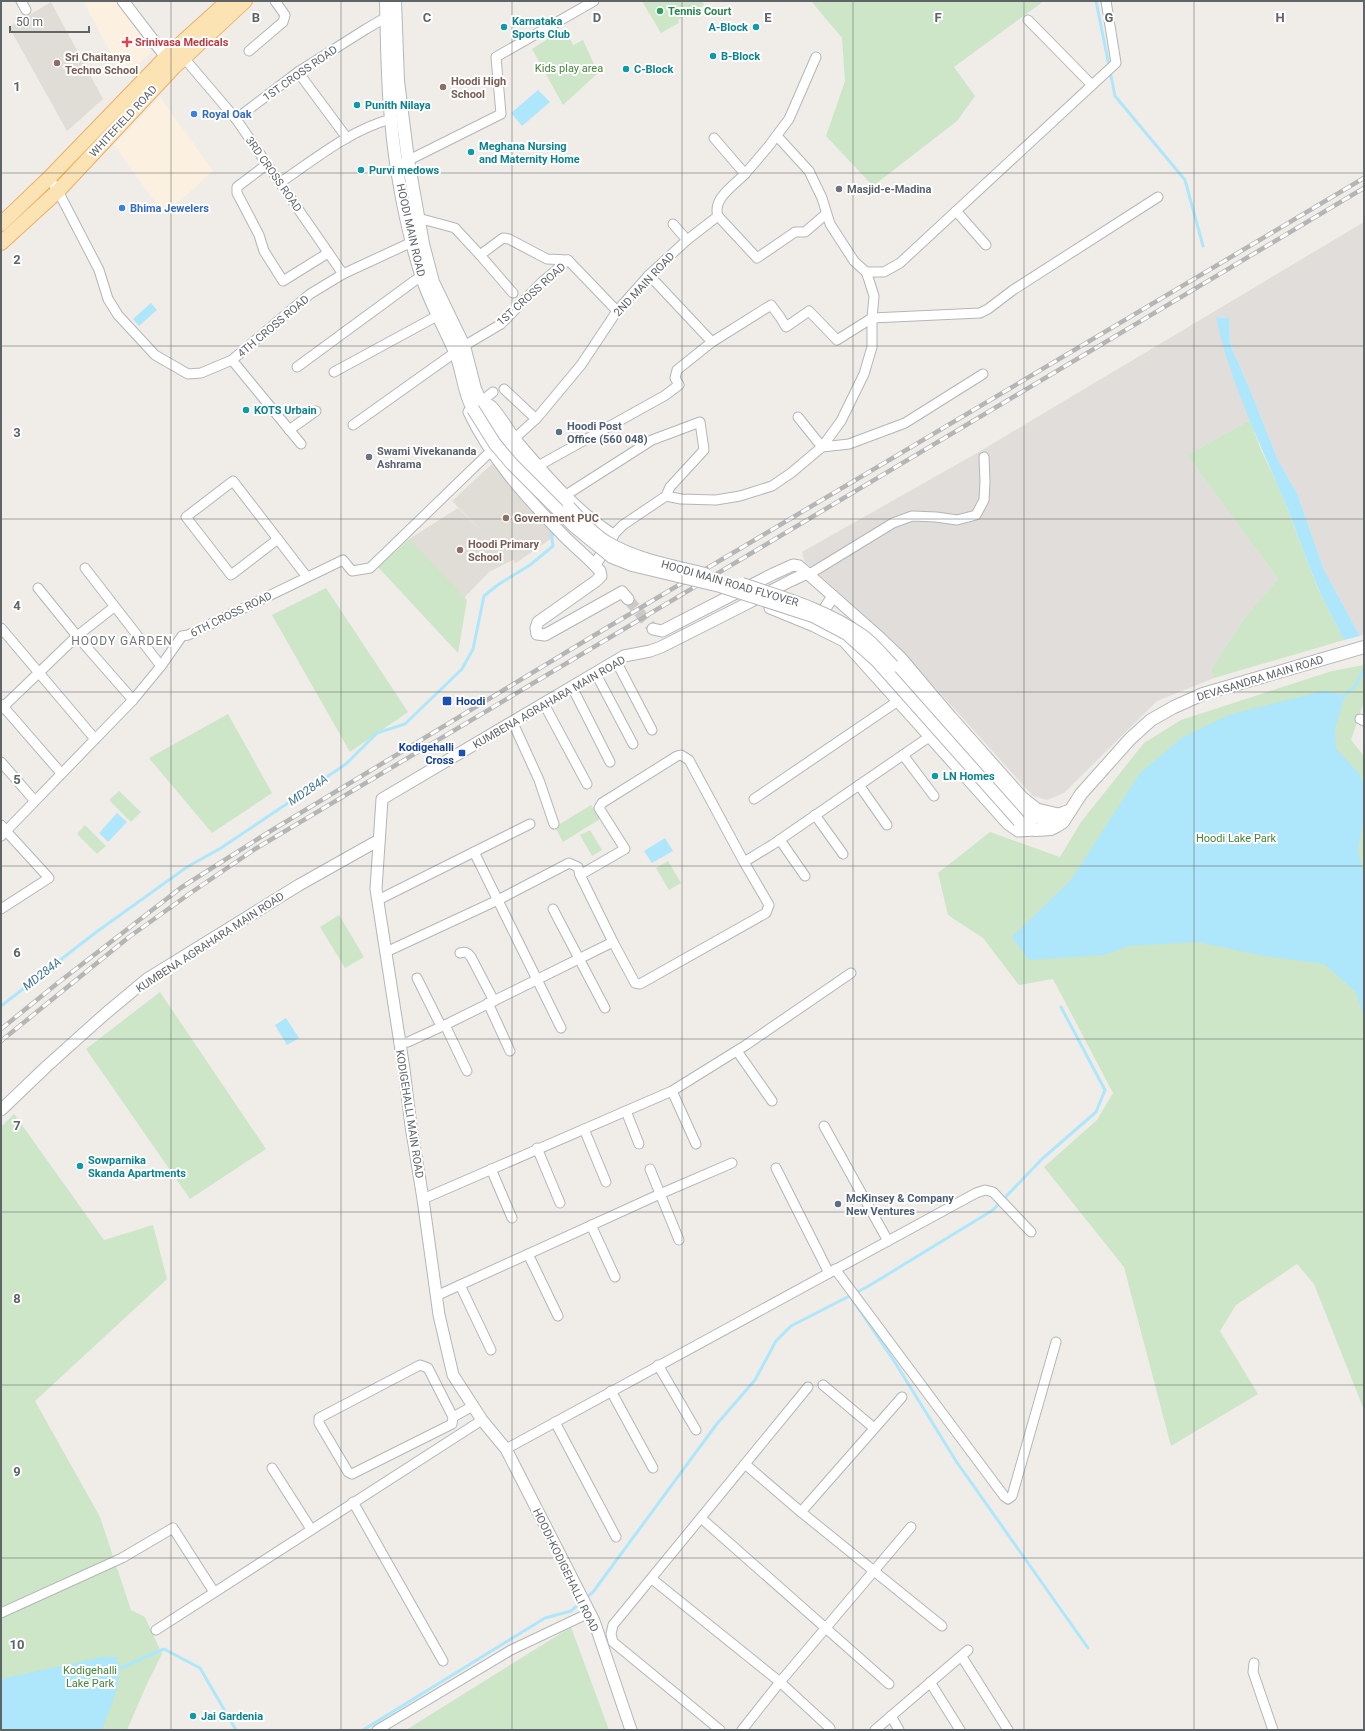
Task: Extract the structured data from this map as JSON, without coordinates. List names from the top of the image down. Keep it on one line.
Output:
{"streets":{"main road":["WHITEFIELD ROAD","HOODI MAIN ROAD","HOODI MAIN ROAD FLYOVER","DEVASANDRA MAIN ROAD"],"street":["1ST CROSS ROAD","3RD CROSS ROAD","2ND MAIN ROAD","4TH CROSS ROAD","6TH CROSS ROAD","KUMBENA AGRAHARA MAIN ROAD","KODIGEHALLI MAIN ROAD","HOODI-KODIGEHALLI ROAD"]},"crossings":[["1ST CROSS ROAD","3RD CROSS ROAD"],["1ST CROSS ROAD","HOODI MAIN ROAD"],["1ST CROSS ROAD","2ND MAIN ROAD"],["WHITEFIELD ROAD","3RD CROSS ROAD"],["WHITEFIELD ROAD","4TH CROSS ROAD"],["3RD CROSS ROAD","4TH CROSS ROAD"],["HOODI MAIN ROAD","4TH CROSS ROAD"],["HOODI MAIN ROAD","HOODI MAIN ROAD FLYOVER"],["HOODI MAIN ROAD FLYOVER","DEVASANDRA MAIN ROAD"],["KUMBENA AGRAHARA MAIN ROAD","KODIGEHALLI MAIN ROAD"],["KODIGEHALLI MAIN ROAD","HOODI-KODIGEHALLI ROAD"]],"districts":["HOODY GARDEN"],"water":["MD284A"],"parks":["Kids play area","Hoodi Lake Park","Kodigehalli Lake Park"],"places":{"other":["Tennis Court","Karnataka Sports Club","A-Block","B-Block","Sri Chaitanya Techno School","C-Block","Hoodi High School","Punith Nilaya","Royal Oak","Meghana Nursing and Maternity Home","Purvi medows","Masjid-e-Madina","Bhima Jewelers","KOTS Urbain","Hoodi Post Office (560 048)","Swami Vivekananda Ashrama","Government PUC","Hoodi Primary School","LN Homes","Sowparnika Skanda Apartments","McKinsey & Company New Ventures","Jai Gardenia"],"health":["Srinivasa Medicals"],"transit":["Hoodi","Kodigehalli Cross"]},"scale_bar":"50 m","grid":{"columns":["B","C","D","E","F","G","H"],"rows":["1","2","3","4","5","6","7","8","9","10"]}}
